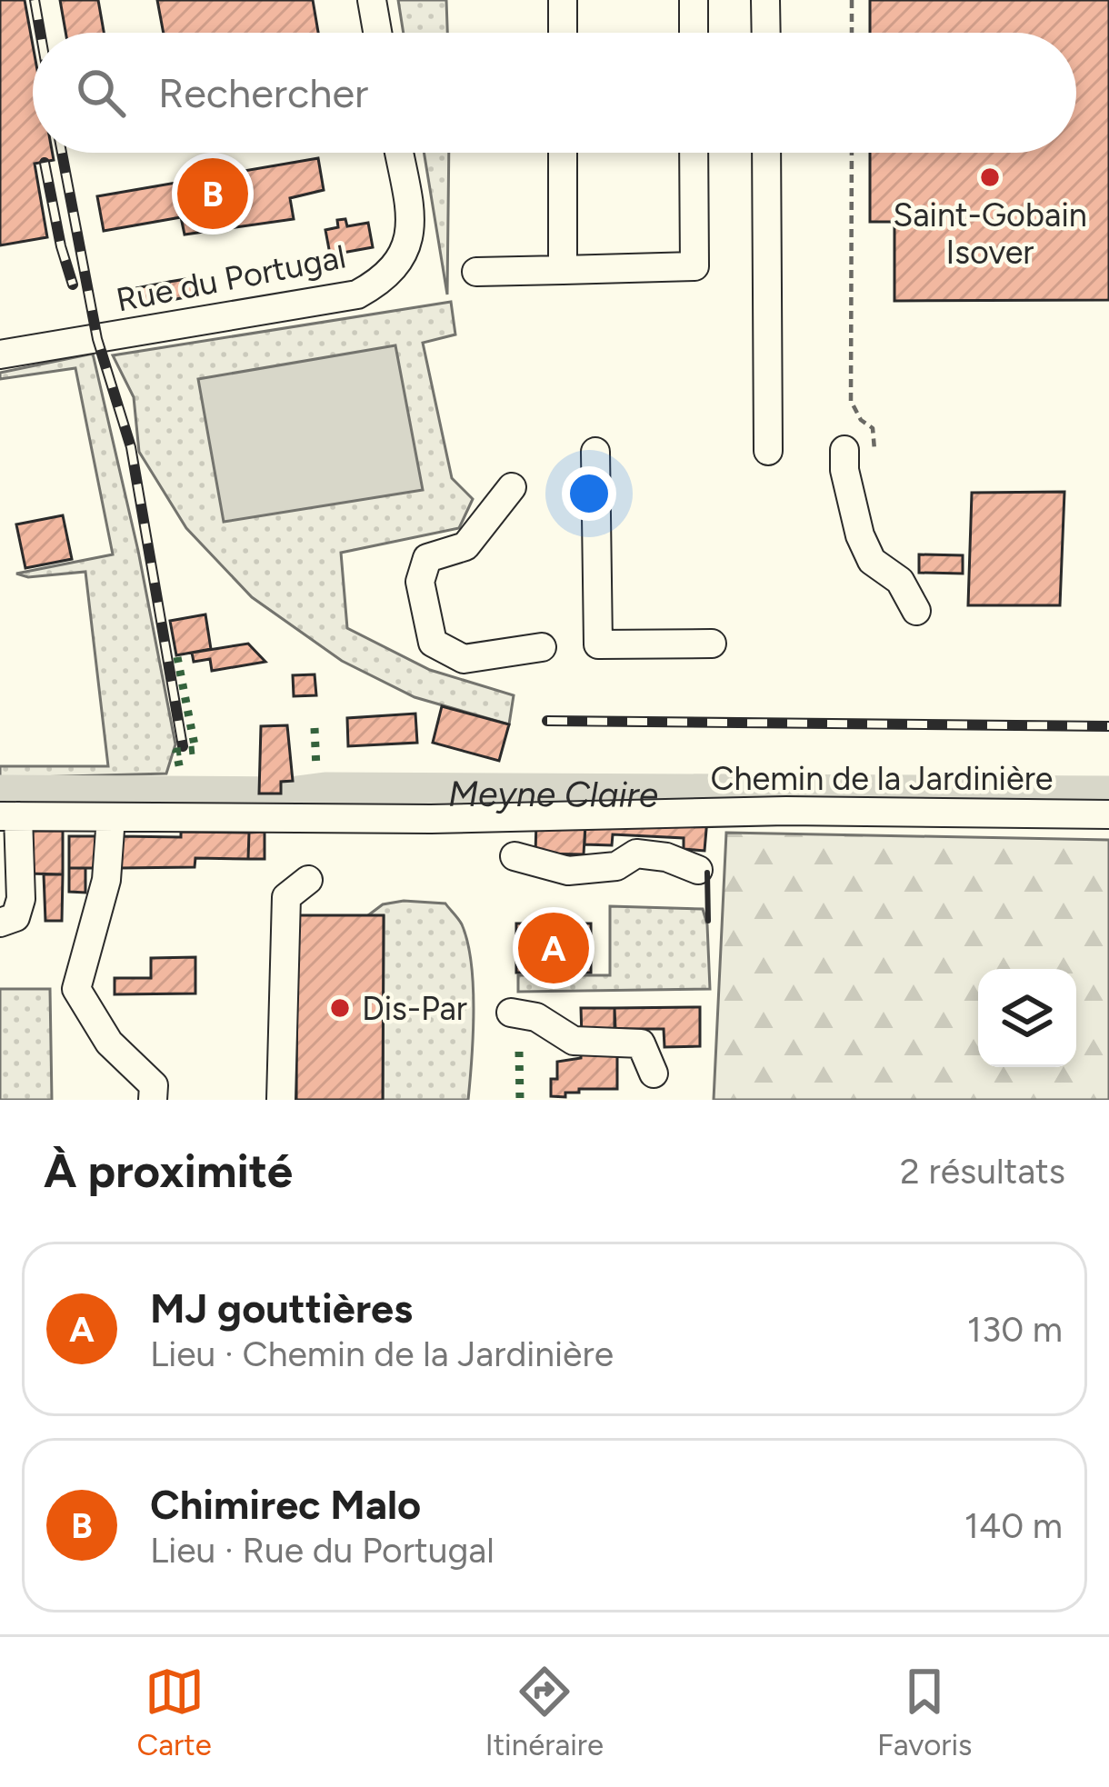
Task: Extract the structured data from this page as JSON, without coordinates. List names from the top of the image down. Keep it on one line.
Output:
{"streets":{"street":["Rue du Portugal","Chemin de la Jardinière"]},"water":["Meyne Claire"],"places":["Saint-Gobain Isover","Dis-Par"],"page":{"search":"Rechercher","pins":["B","A"],"heading":["À proximité","2 résultats"],"list":[{"mark":"A","name":"MJ gouttières","note":"Lieu · Chemin de la Jardinière","value":"130 m"},{"mark":"B","name":"Chimirec Malo","note":"Lieu · Rue du Portugal","value":"140 m"}],"nav":["Carte","Itinéraire","Favoris"]}}
